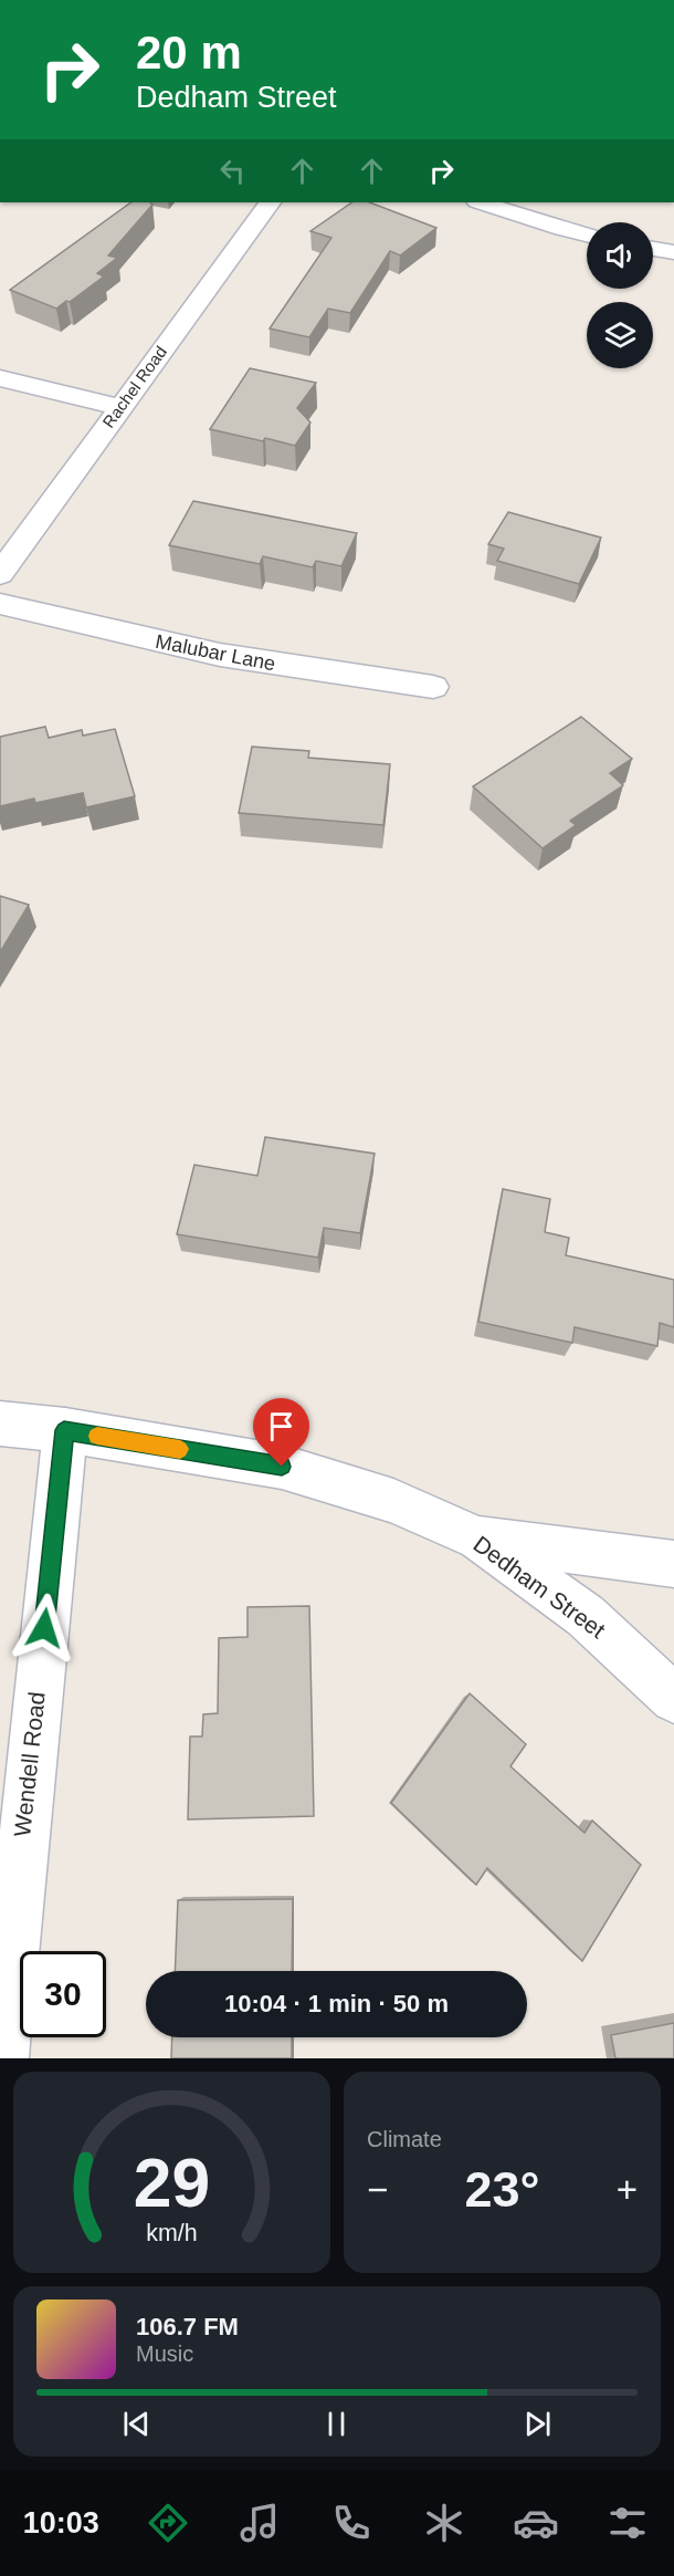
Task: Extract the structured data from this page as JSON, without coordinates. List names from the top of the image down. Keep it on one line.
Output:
{"streets":{"street":["Rachel Road","Malubar Lane","Dedham Street","Wendell Road"]},"crossings":[["Dedham Street","Wendell Road"]],"page":{"turn":["20 m","Dedham Street"],"limit":"30","trip":"10:04 · 1 min · 50 m","tile":"Climate","heat":["−","23°","+"],"song":["106.7 FM","Music"],"tabs":"10:03","gauge":["29","km/h"]}}
